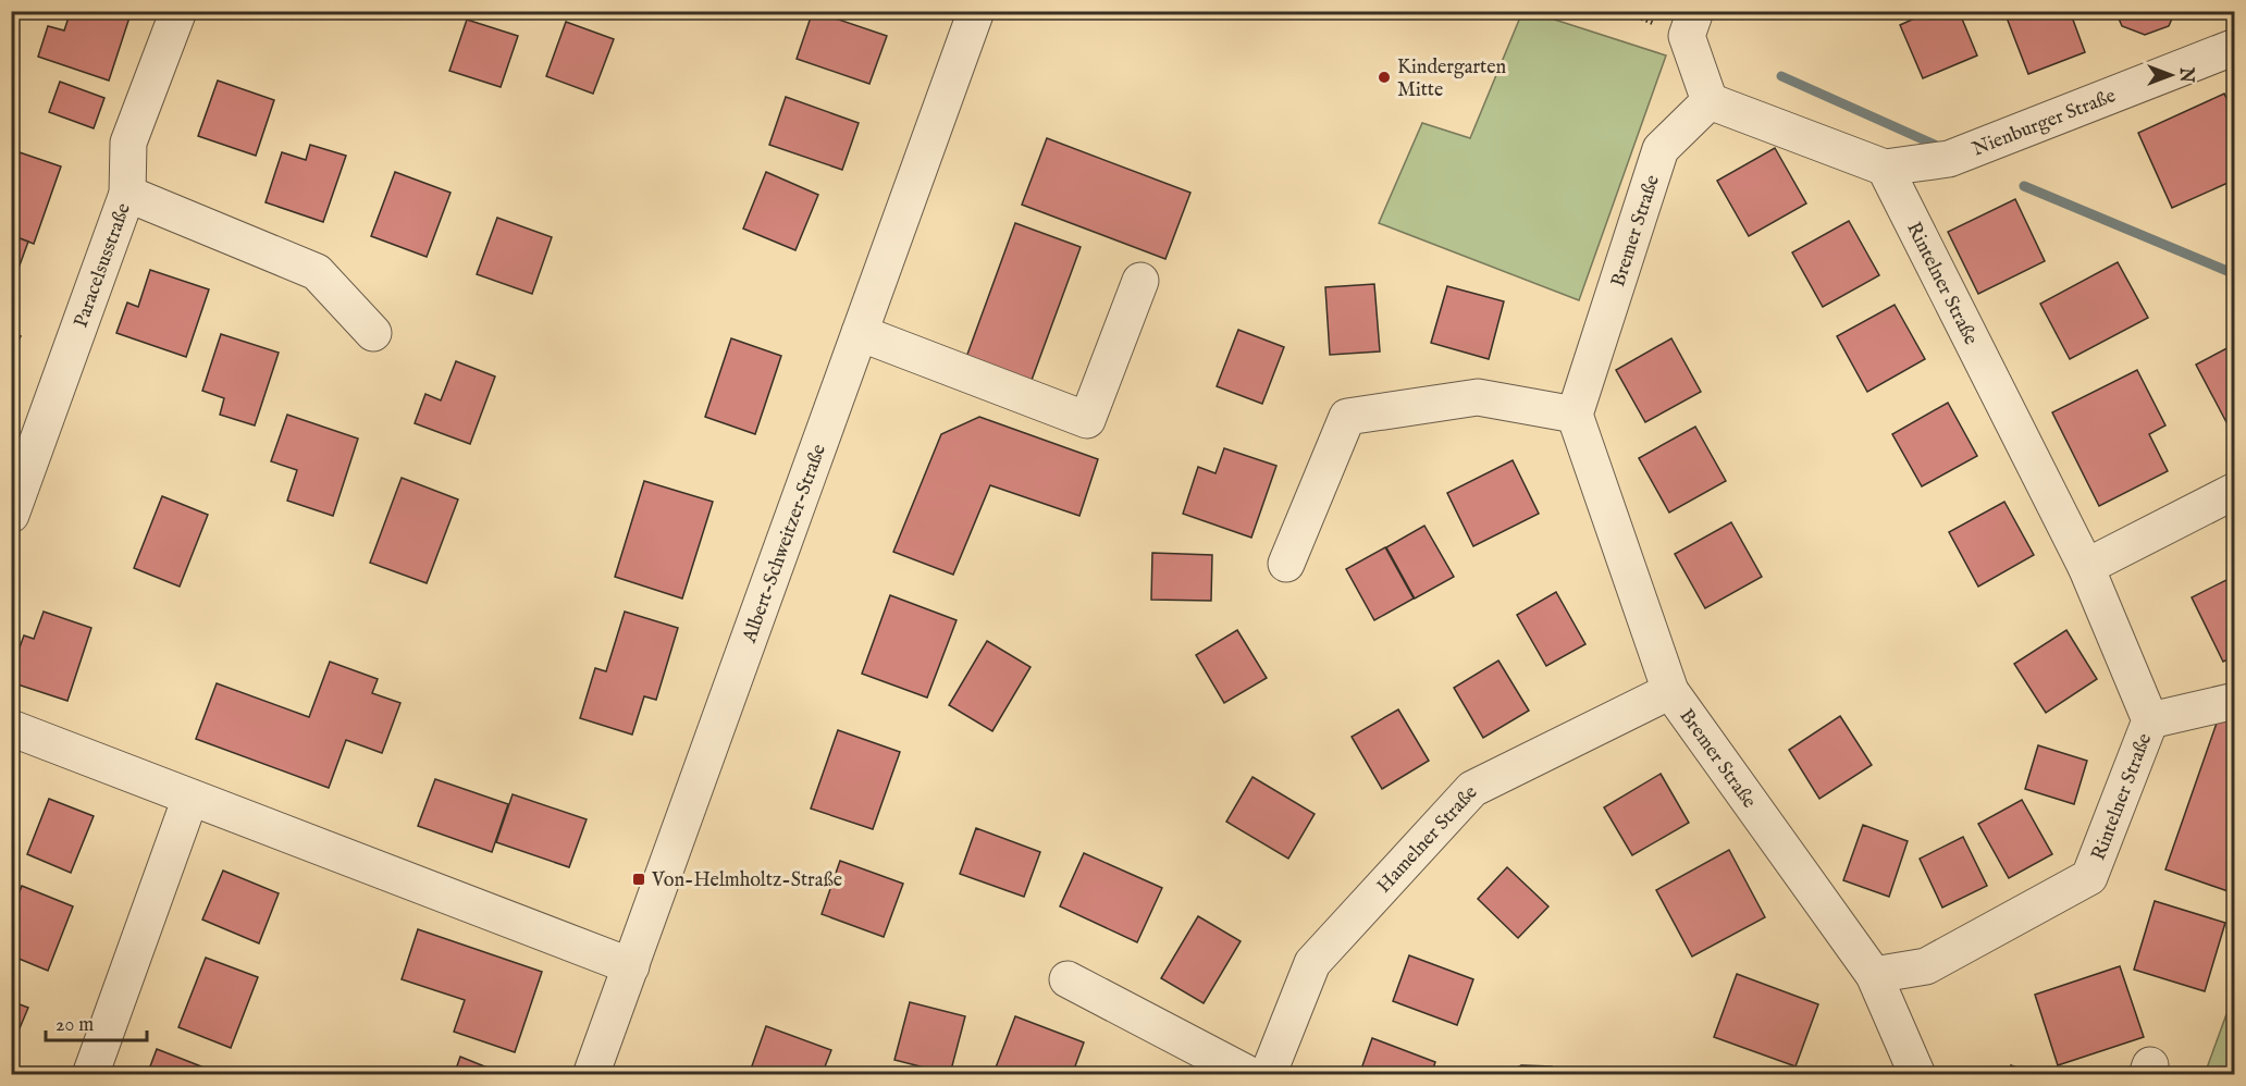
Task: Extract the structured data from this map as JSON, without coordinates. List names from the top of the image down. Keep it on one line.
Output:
{"streets":{"street":["Nienburger Straße","Bremer Straße","Paracelsusstraße","Rintelner Straße","Albert-Schweitzer-Straße","Hamelner Straße"]},"crossings":[["Nienburger Straße","Rintelner Straße"],["Bremer Straße","Rintelner Straße"],["Bremer Straße","Hamelner Straße"]],"places":{"other":["Kindergarten Mitte"],"transit":["Von-Helmholtz-Straße"]},"scale_bar":"20 m","north":"right"}
